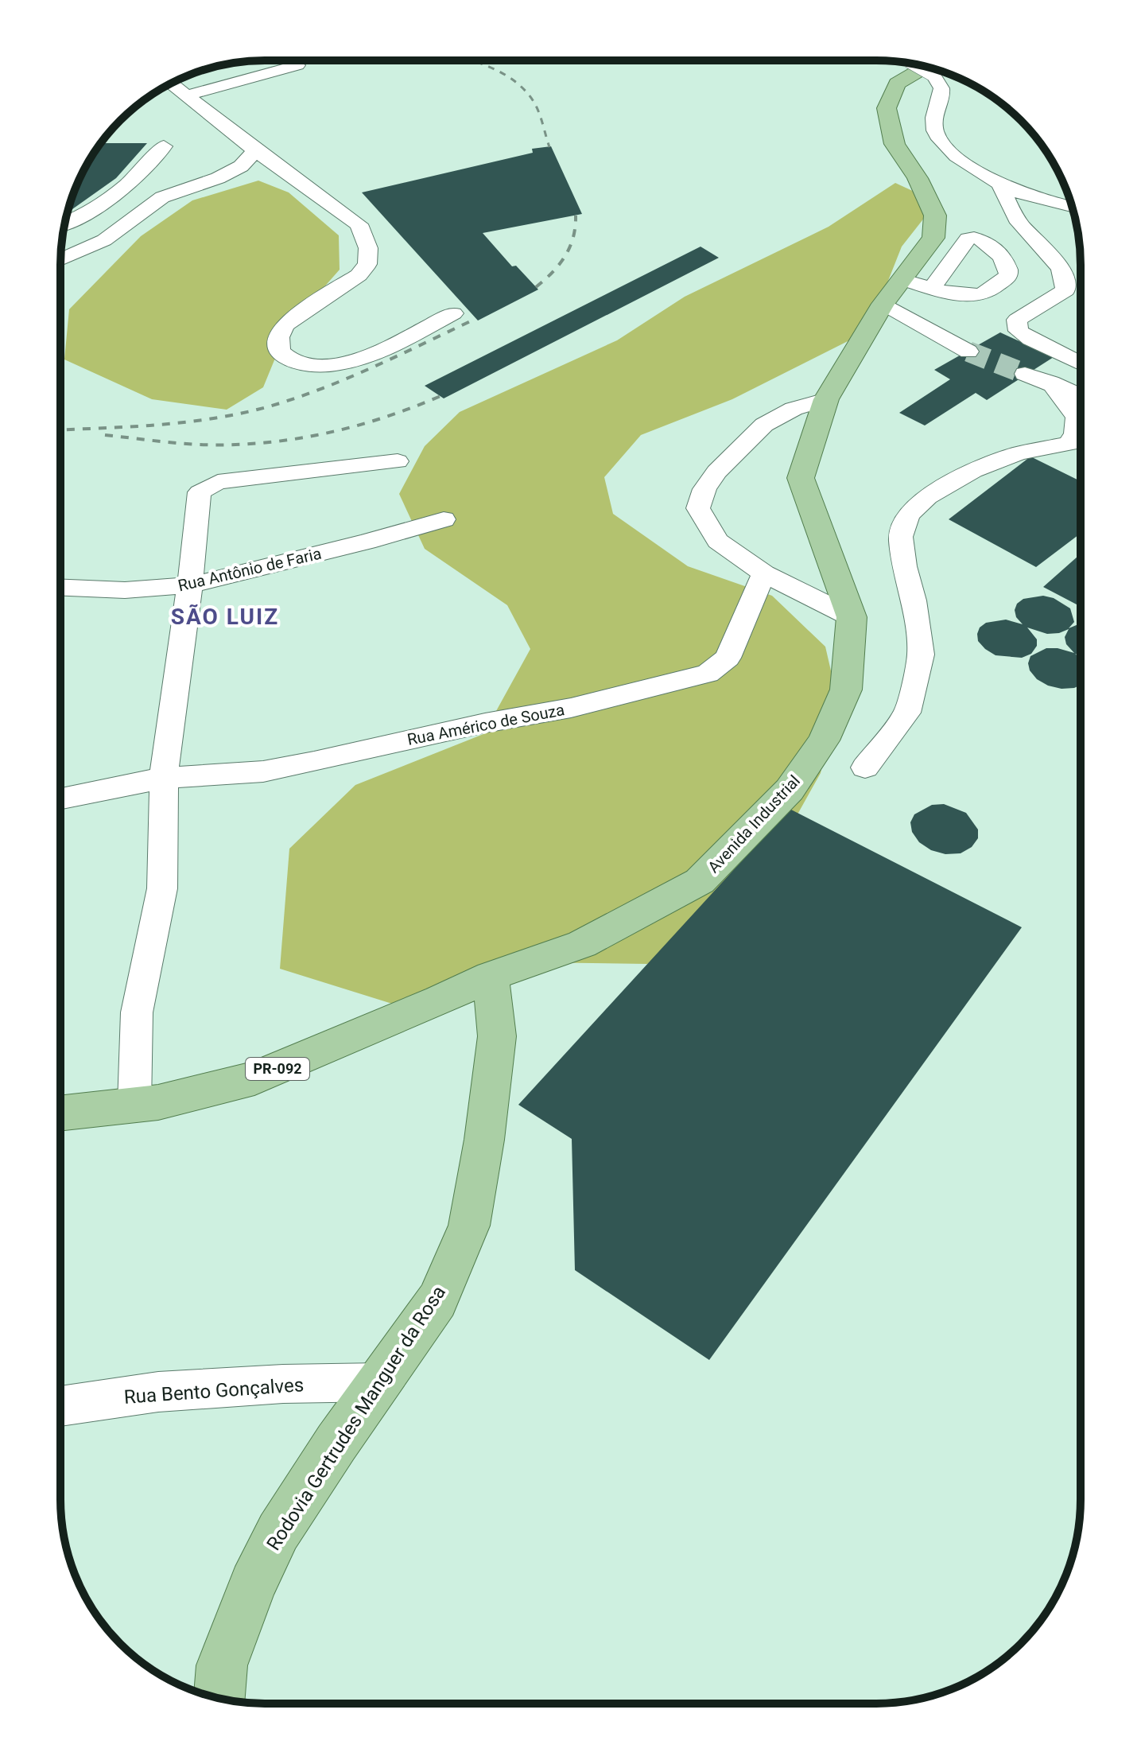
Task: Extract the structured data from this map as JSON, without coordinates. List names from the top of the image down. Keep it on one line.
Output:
{"streets":{"main road":["Avenida Industrial","PR-092","Rodovia Gertrudes Manguer da Rosa"],"street":["Rua Antônio de Faria","Rua Américo de Souza","Rua Bento Gonçalves"]},"crossings":[["Avenida Industrial","PR-092"],["Avenida Industrial","Rodovia Gertrudes Manguer da Rosa"],["PR-092","Rodovia Gertrudes Manguer da Rosa"],["Rua Bento Gonçalves","Rodovia Gertrudes Manguer da Rosa"]],"districts":["SÃO LUIZ"]}
